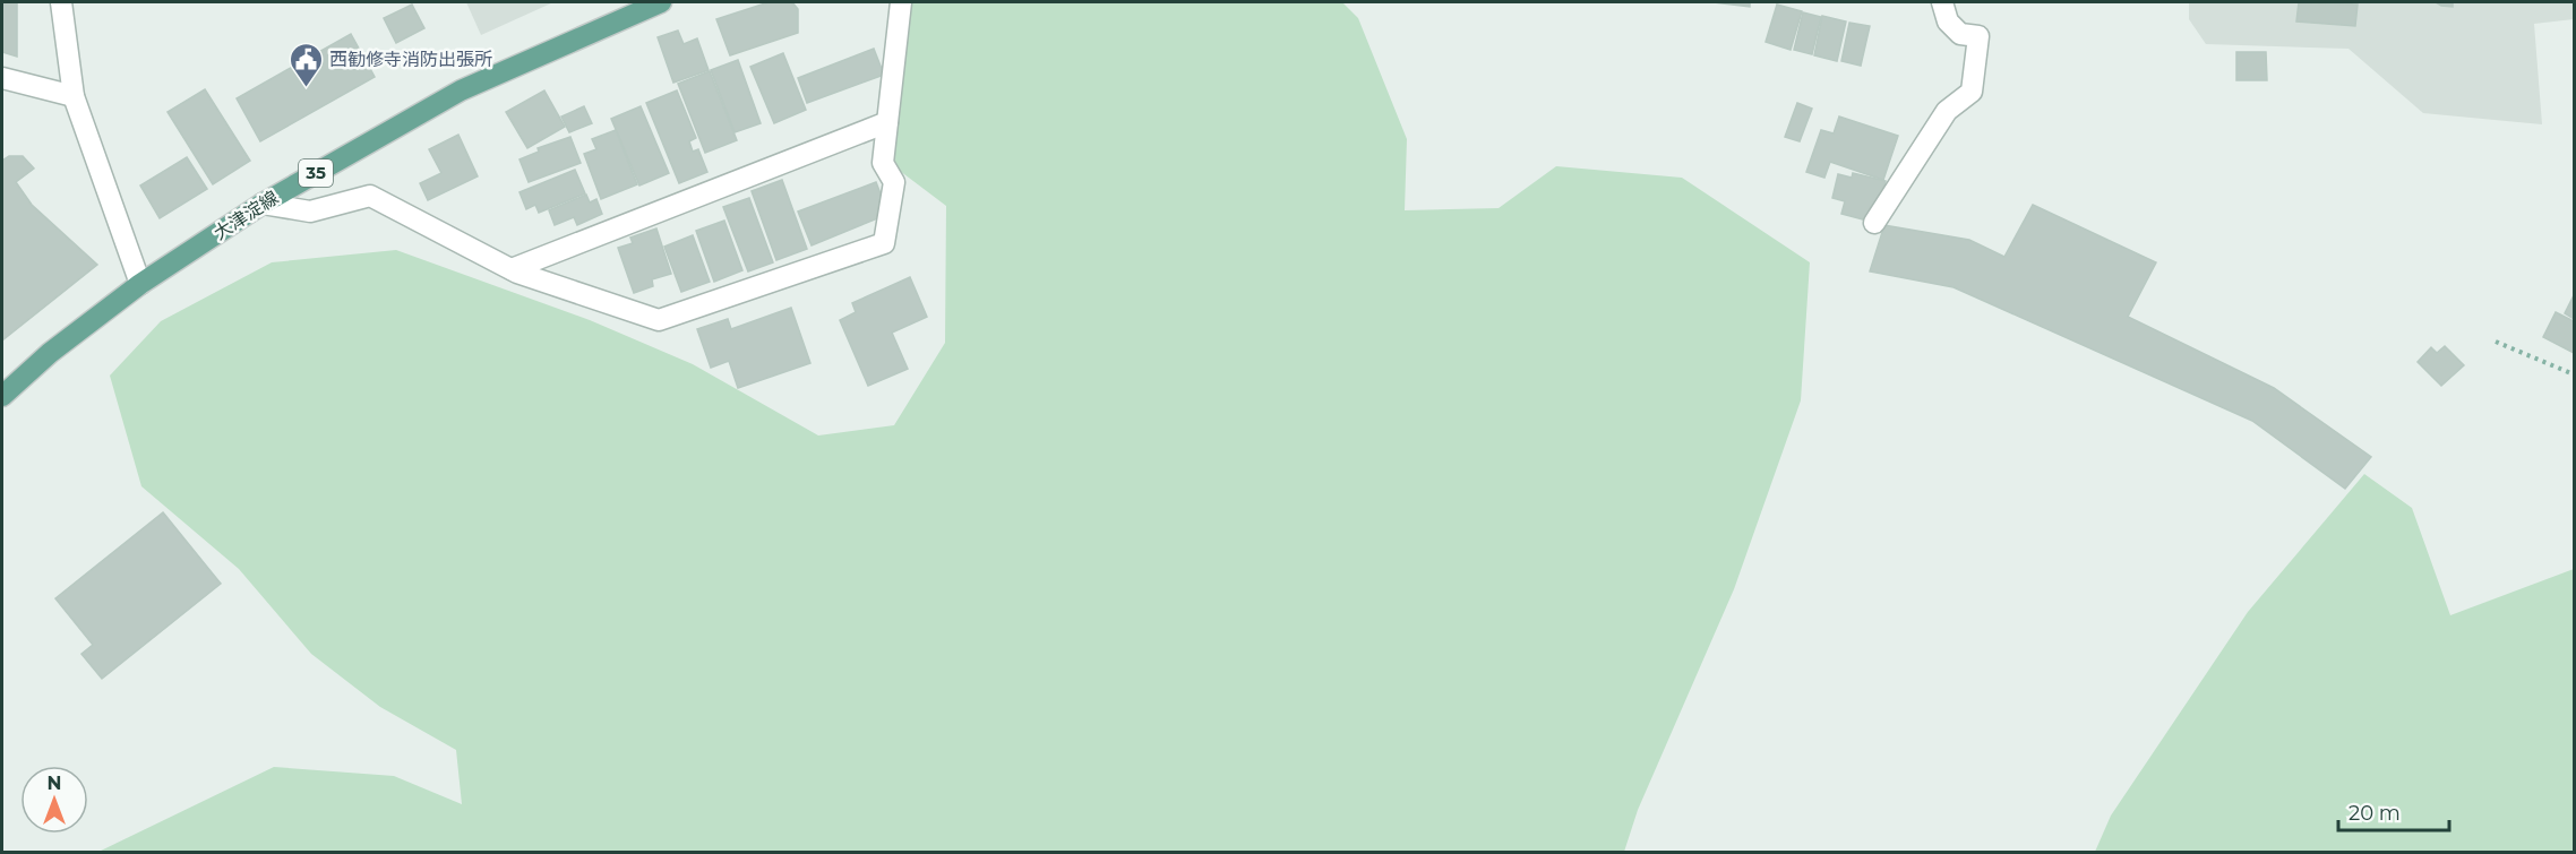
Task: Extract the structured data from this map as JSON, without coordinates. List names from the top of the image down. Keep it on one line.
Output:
{"streets":{"main road":["35","大津淀線"]},"places":{"public building":["西勧修寺消防出張所"]},"scale_bar":"20 m","north":"top"}
